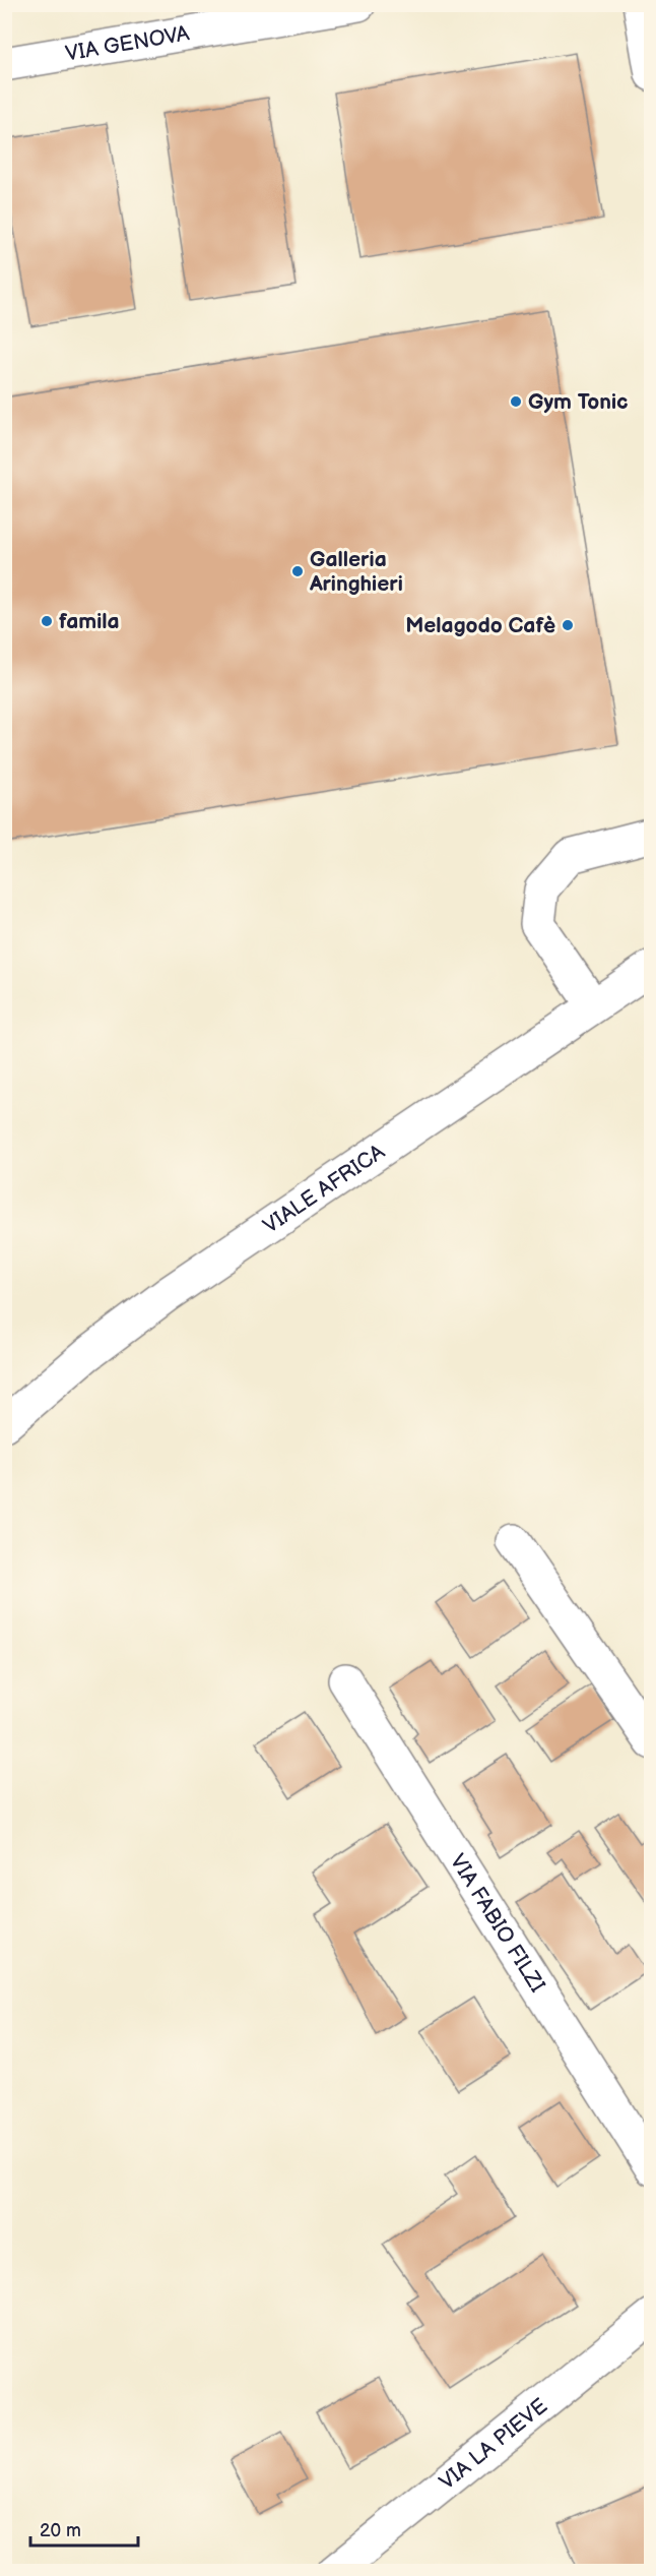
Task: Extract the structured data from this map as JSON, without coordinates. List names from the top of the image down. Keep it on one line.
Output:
{"streets":{"street":["VIA GENOVA","VIALE AFRICA","VIA FABIO FILZI","VIA LA PIEVE"]},"places":["Gym Tonic","Galleria Aringhieri","famila","Melagodo Cafè"],"scale_bar":"20 m"}
